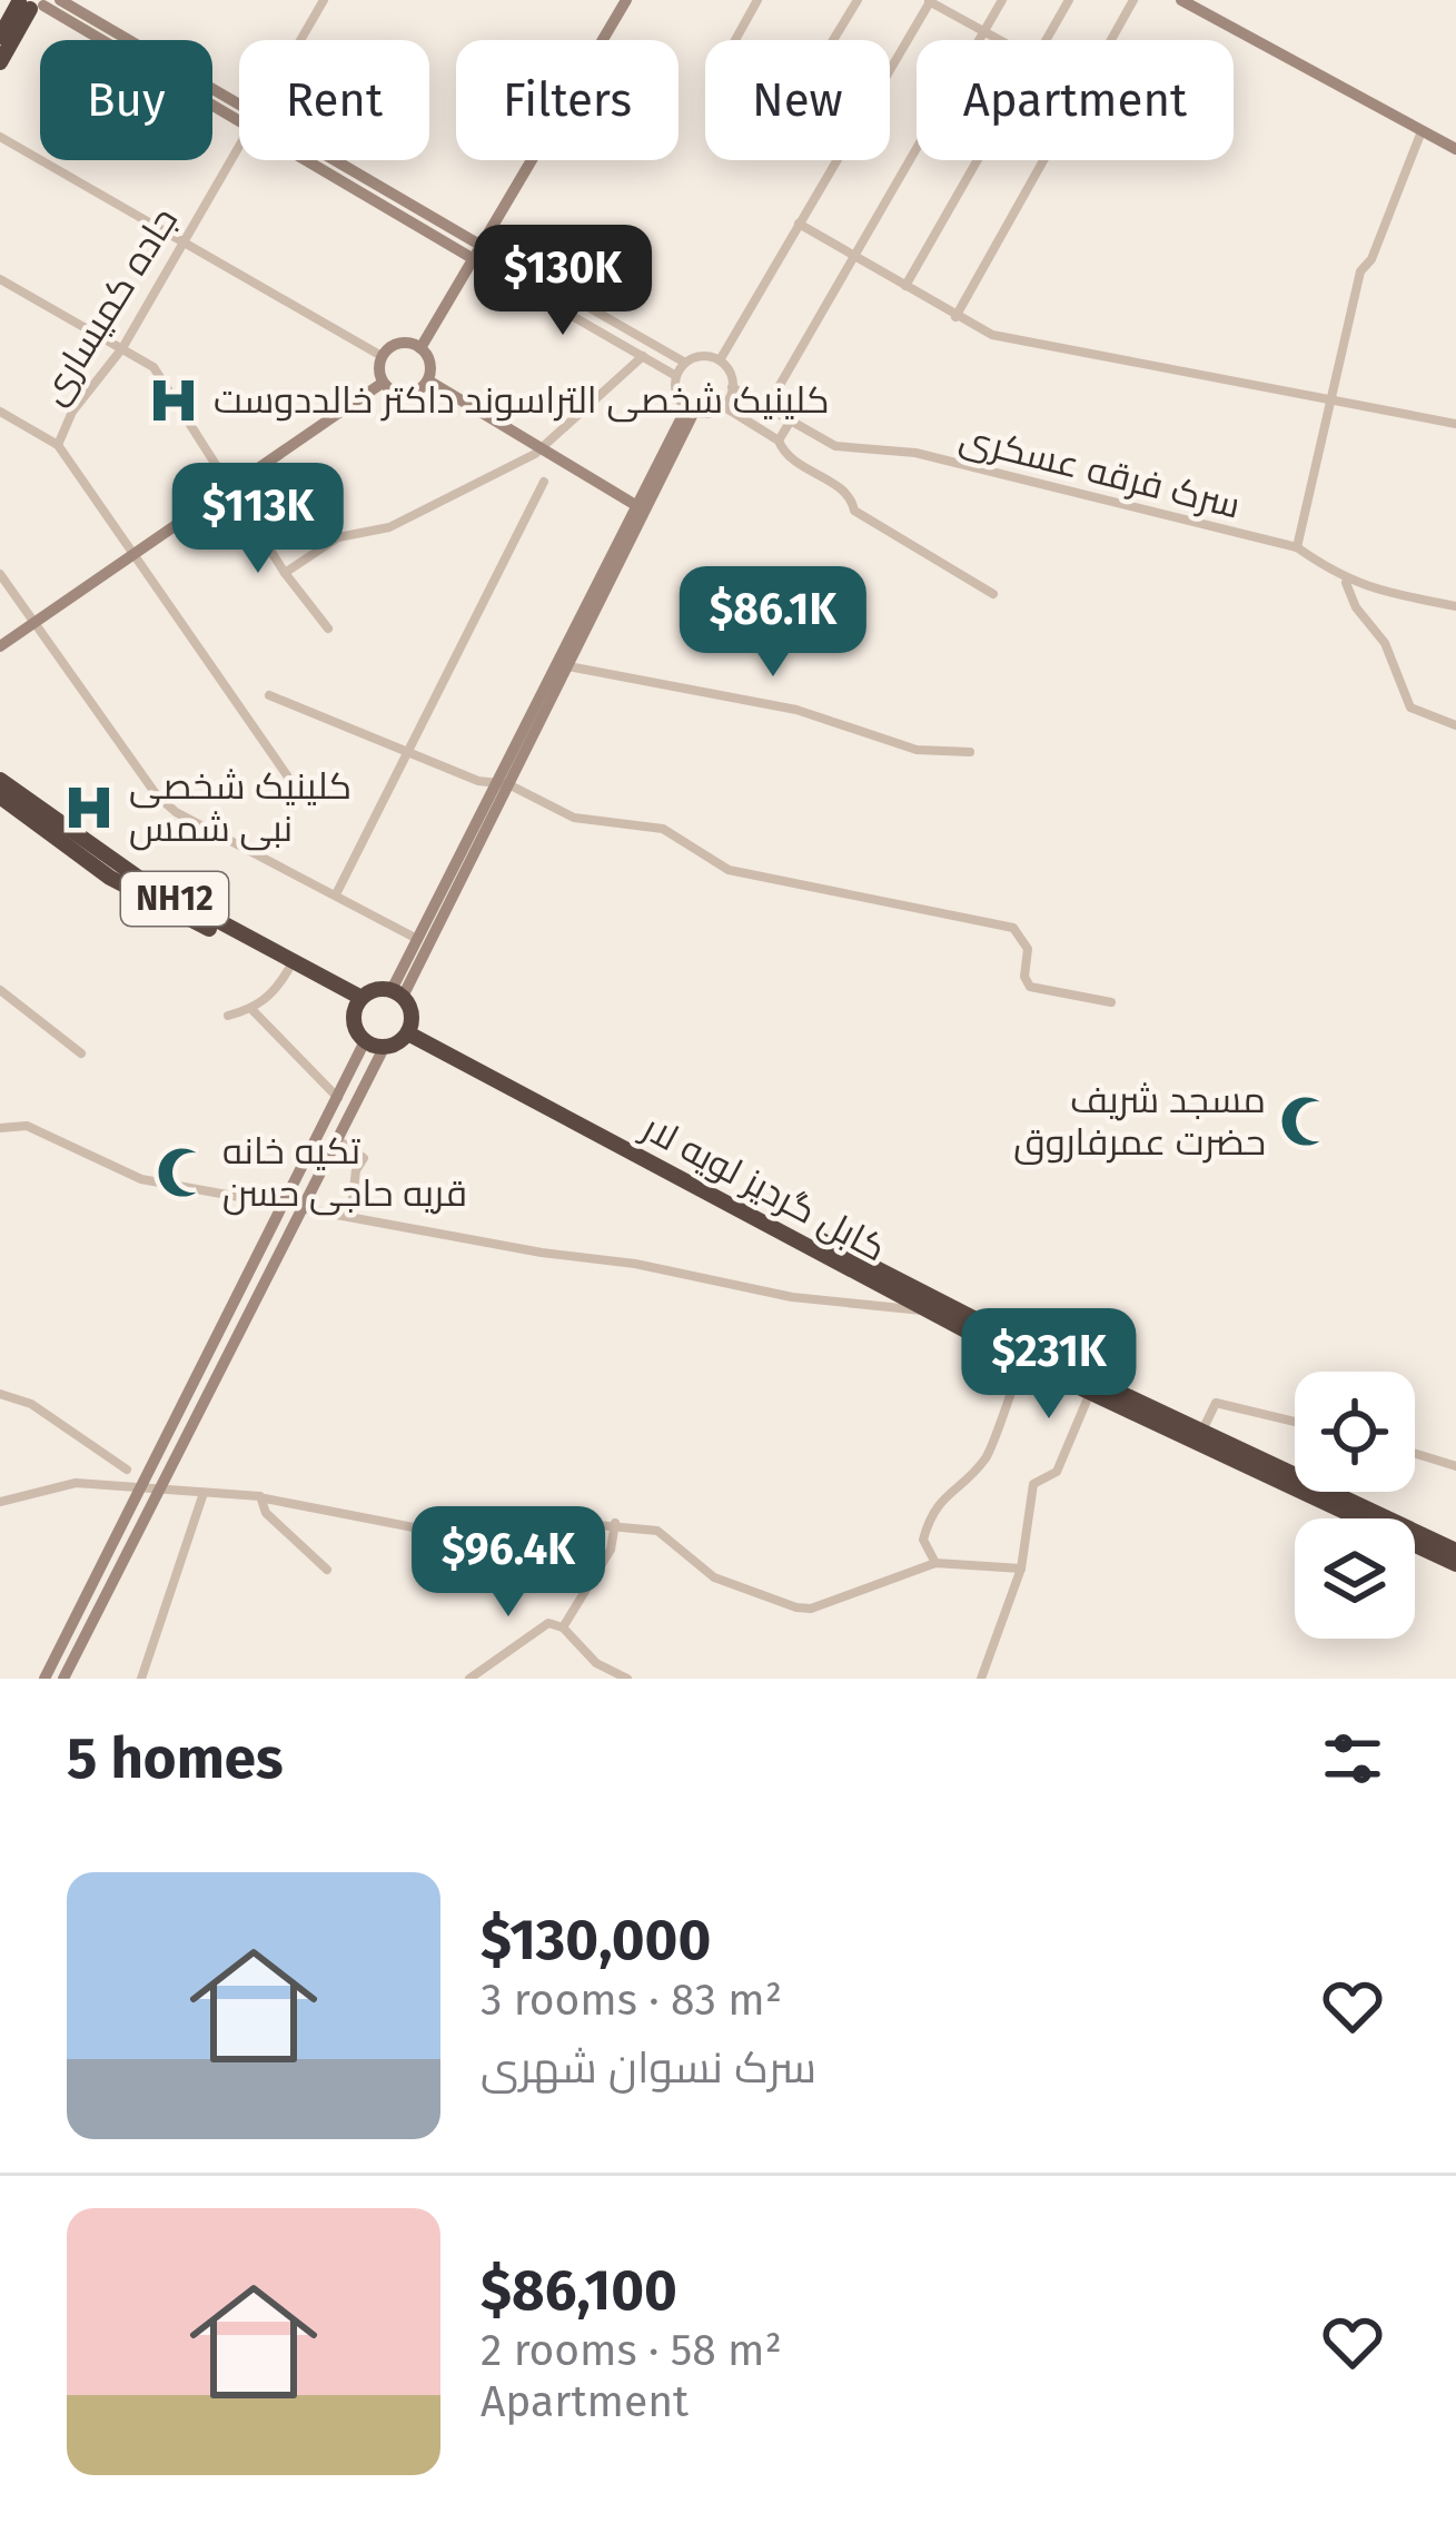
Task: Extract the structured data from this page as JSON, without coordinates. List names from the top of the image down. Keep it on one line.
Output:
{"streets":{"highway":["NH12","کابل گردیز لویه لار"],"street":["جاده کمیساری","سرک فرقه عسکری"]},"crossings":[["NH12","کابل گردیز لویه لار"]],"places":{"hospital":["کلینیک شخصی التراسوند داکتر خالددوست","کلینیک شخصی نبی شمس"],"mosque":["مسجد شریف حضرت عمرفاروق","تکیه خانه قریه حاجی حسن"]},"page":{"chip":["Buy","Rent","Filters","New","Apartment"],"price":["$130K","$113K","$86.1K","$231K","$96.4K"],"heading":"5 homes","list":[{"name":"$130,000","note":"3 rooms · 83 m² · سرک نسوان شهری"},{"name":"$86,100","note":"2 rooms · 58 m² · Apartment"}]}}
